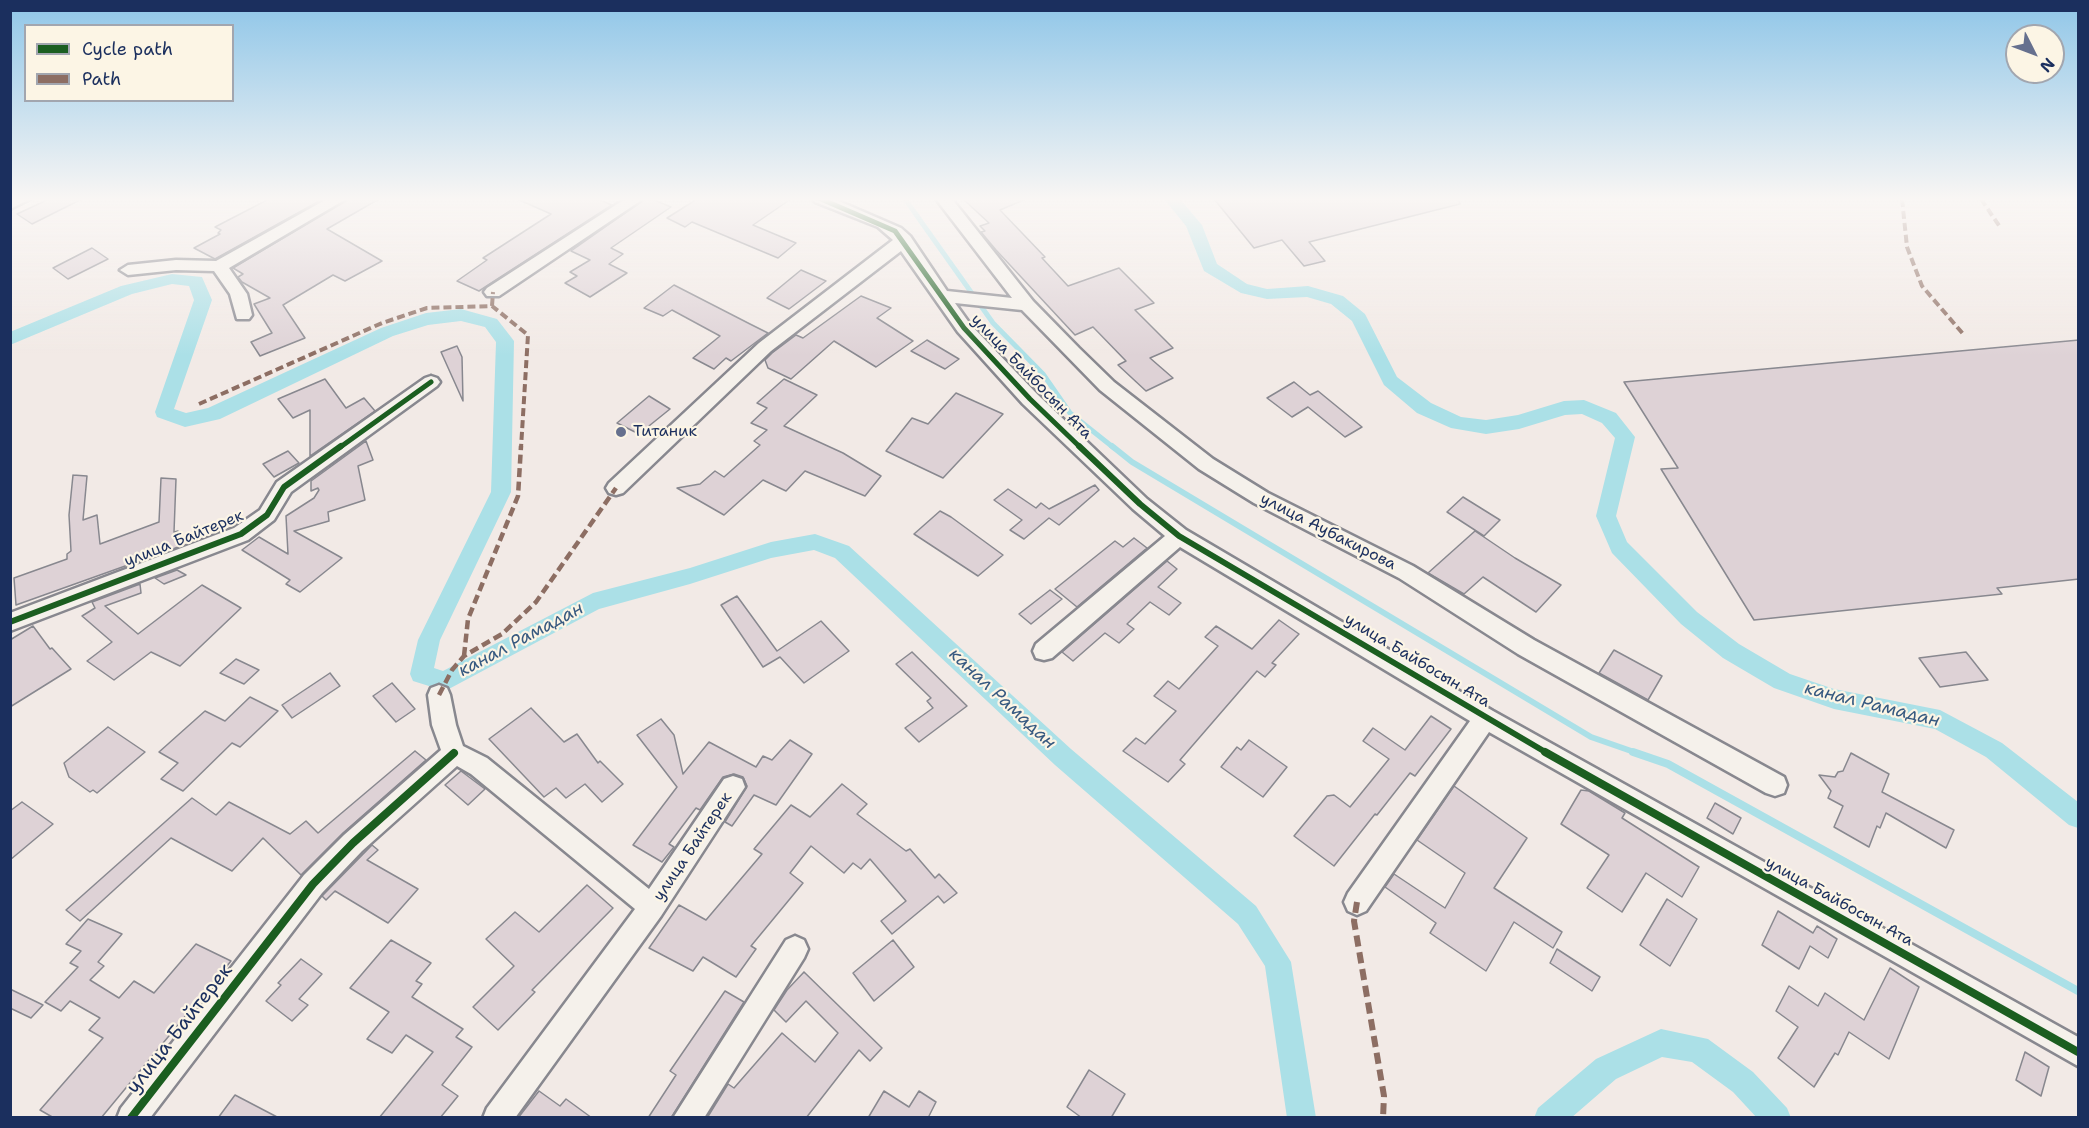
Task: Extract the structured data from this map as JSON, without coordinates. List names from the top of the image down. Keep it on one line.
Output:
{"streets":{"street":["улица Байбосын Ата","улица Аубакирова","улица Байтерек"]},"water":["канал Рамадан"],"places":["Титаник"],"legend":["Cycle path","Path"],"north":"bottom right"}
